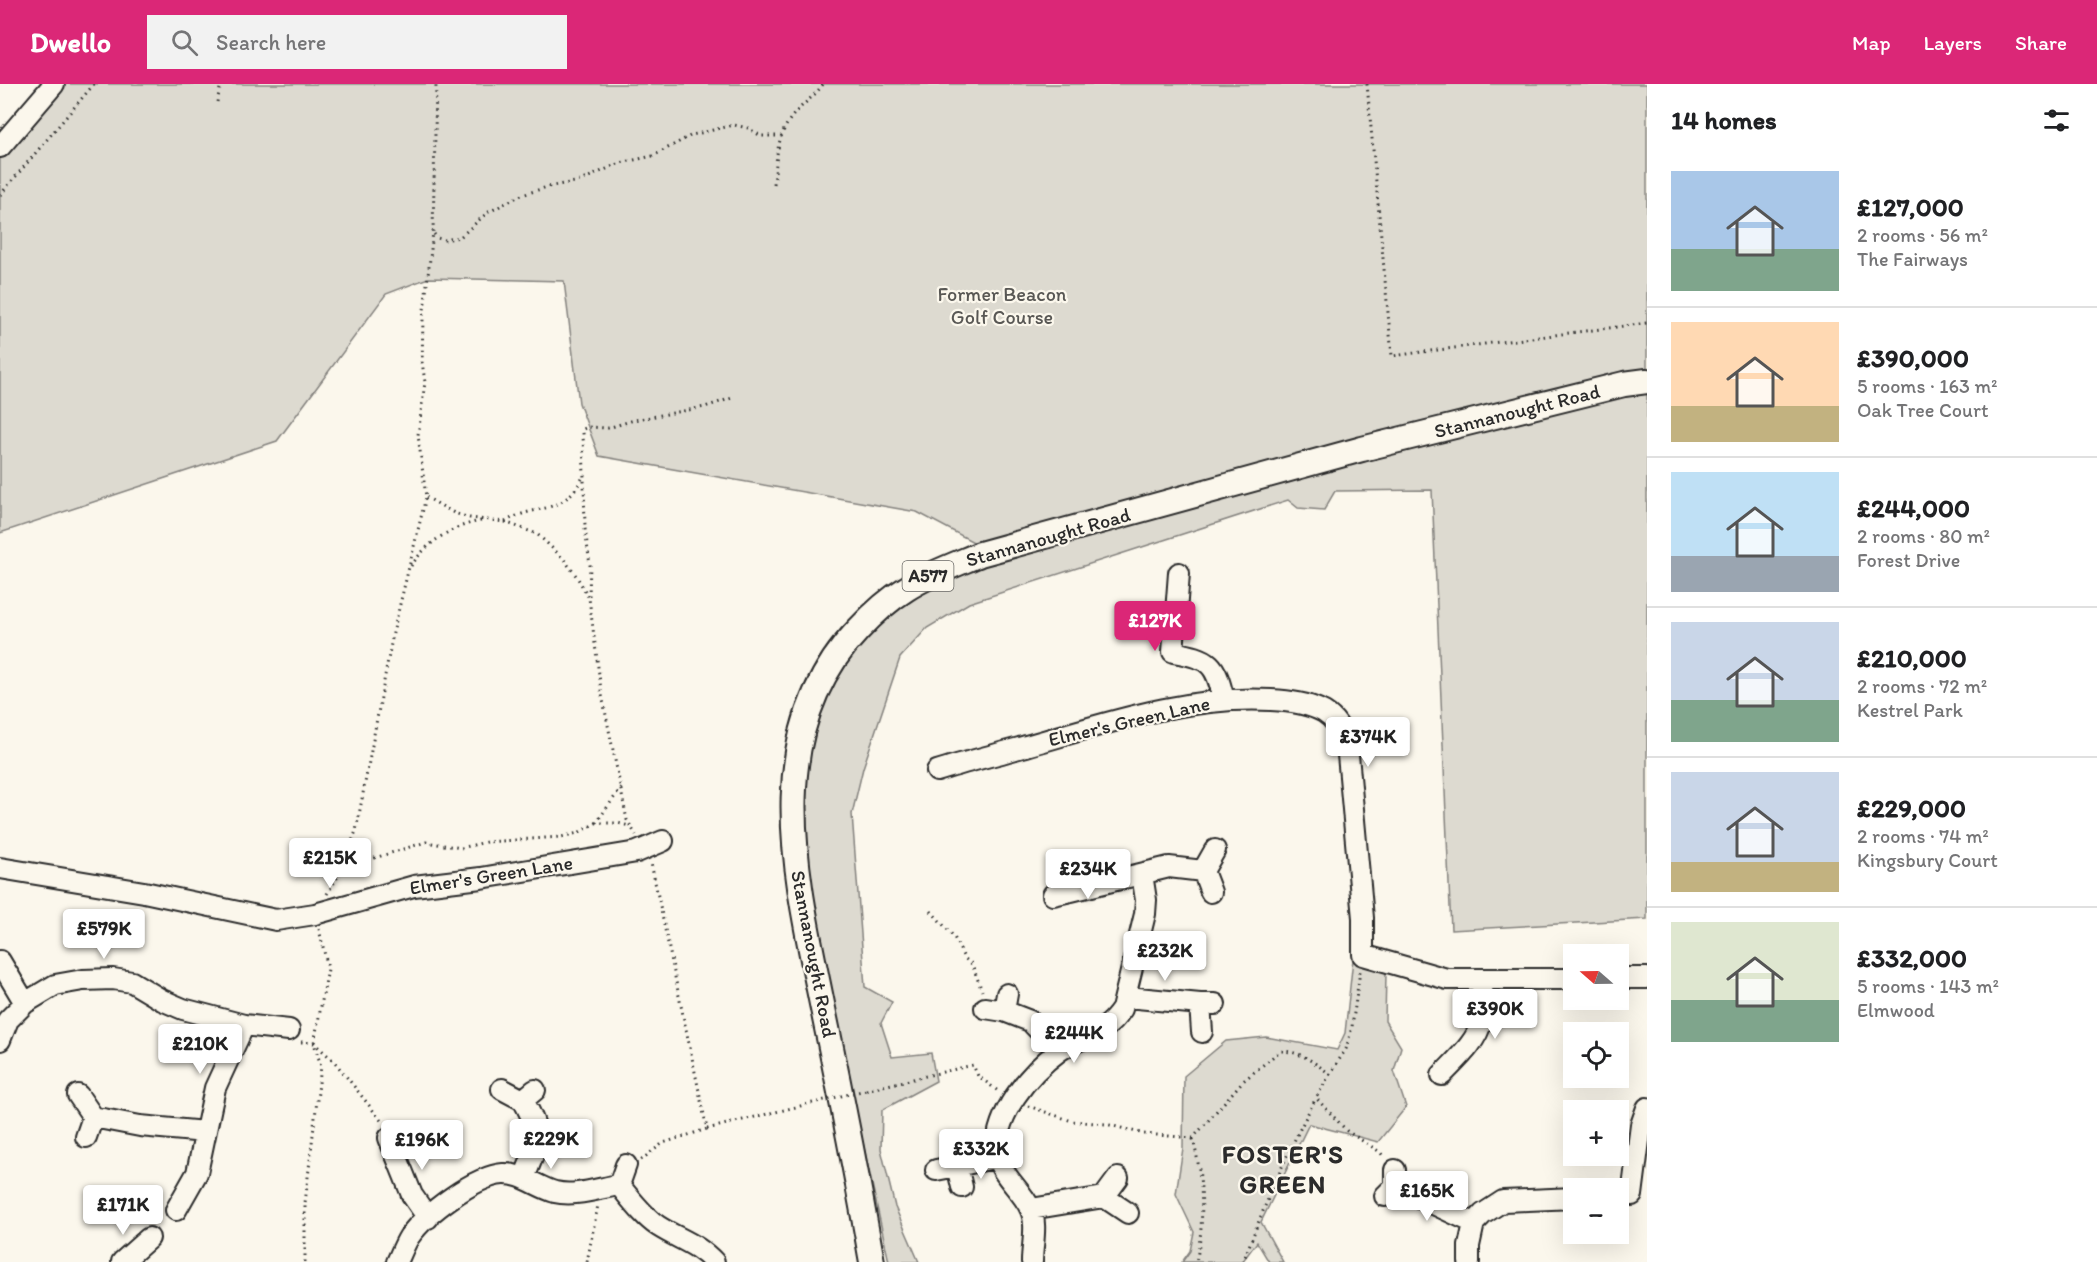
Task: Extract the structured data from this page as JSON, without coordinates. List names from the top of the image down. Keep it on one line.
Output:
{"streets":{"main road":["Stannanought Road","A577"],"street":["Elmer's Green Lane"]},"districts":["FOSTER'S GREEN"],"parks":["Former Beacon Golf Course"],"north":"left","page":{"header":"Dwello","search":"Search here","nav":["Map","Layers","Share"],"heading":"14 homes","list":[{"name":"£127,000","note":"2 rooms · 56 m² · The Fairways"},{"name":"£390,000","note":"5 rooms · 163 m² · Oak Tree Court"},{"name":"£244,000","note":"2 rooms · 80 m² · Forest Drive"},{"name":"£210,000","note":"2 rooms · 72 m² · Kestrel Park"},{"name":"£229,000","note":"2 rooms · 74 m² · Kingsbury Court"},{"name":"£332,000","note":"5 rooms · 143 m² · Elmwood"}],"price":["£127K","£374K","£215K","£234K","£579K","£232K","£390K","£244K","£210K","£229K","£196K","£332K","£165K","£171K"],"map_buttons":["+","−"]}}
